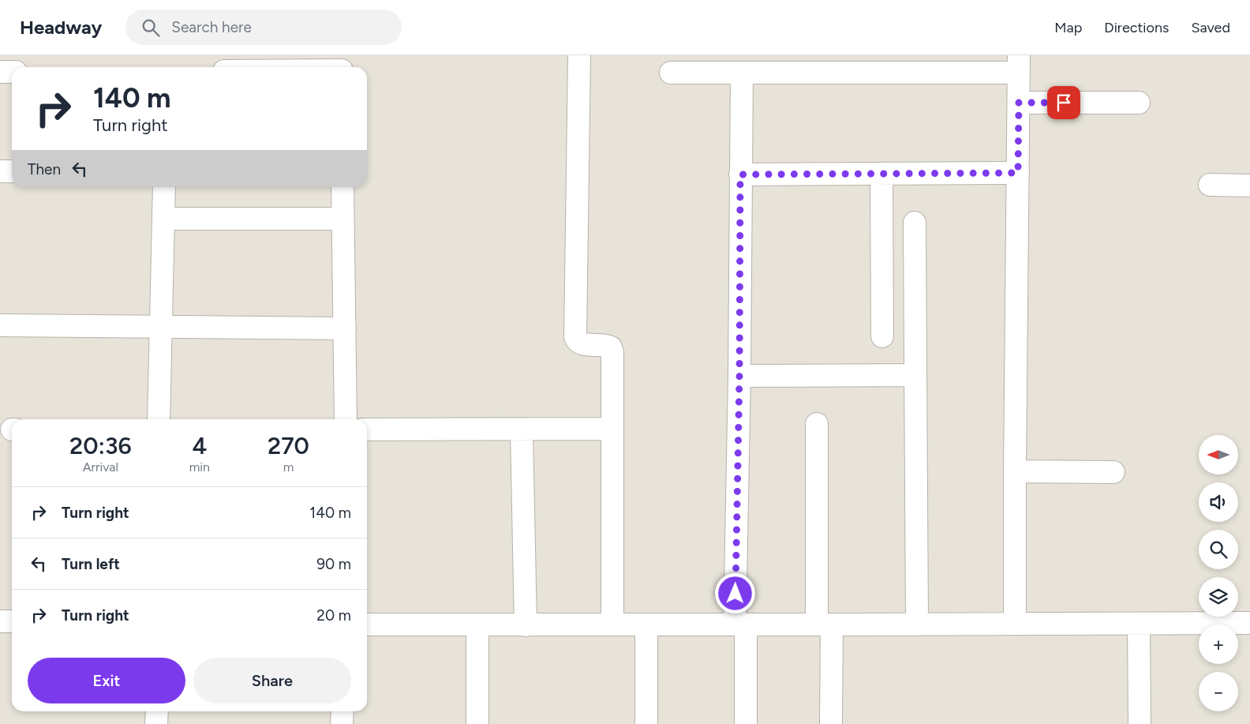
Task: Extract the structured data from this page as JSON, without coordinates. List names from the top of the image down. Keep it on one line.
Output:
{"north":"left","page":{"header":"Headway","search":"Search here","nav":["Map","Directions","Saved"],"turn":["140 m","Turn right"],"then":"Then","eta":["20:36","Arrival","4","min","270","m"],"map_buttons":["+","−"],"list":[{"name":"Turn right","value":"140 m"},{"name":"Turn left","value":"90 m"},{"name":"Turn right","value":"20 m"}],"buttons":["Exit","Share"]}}
